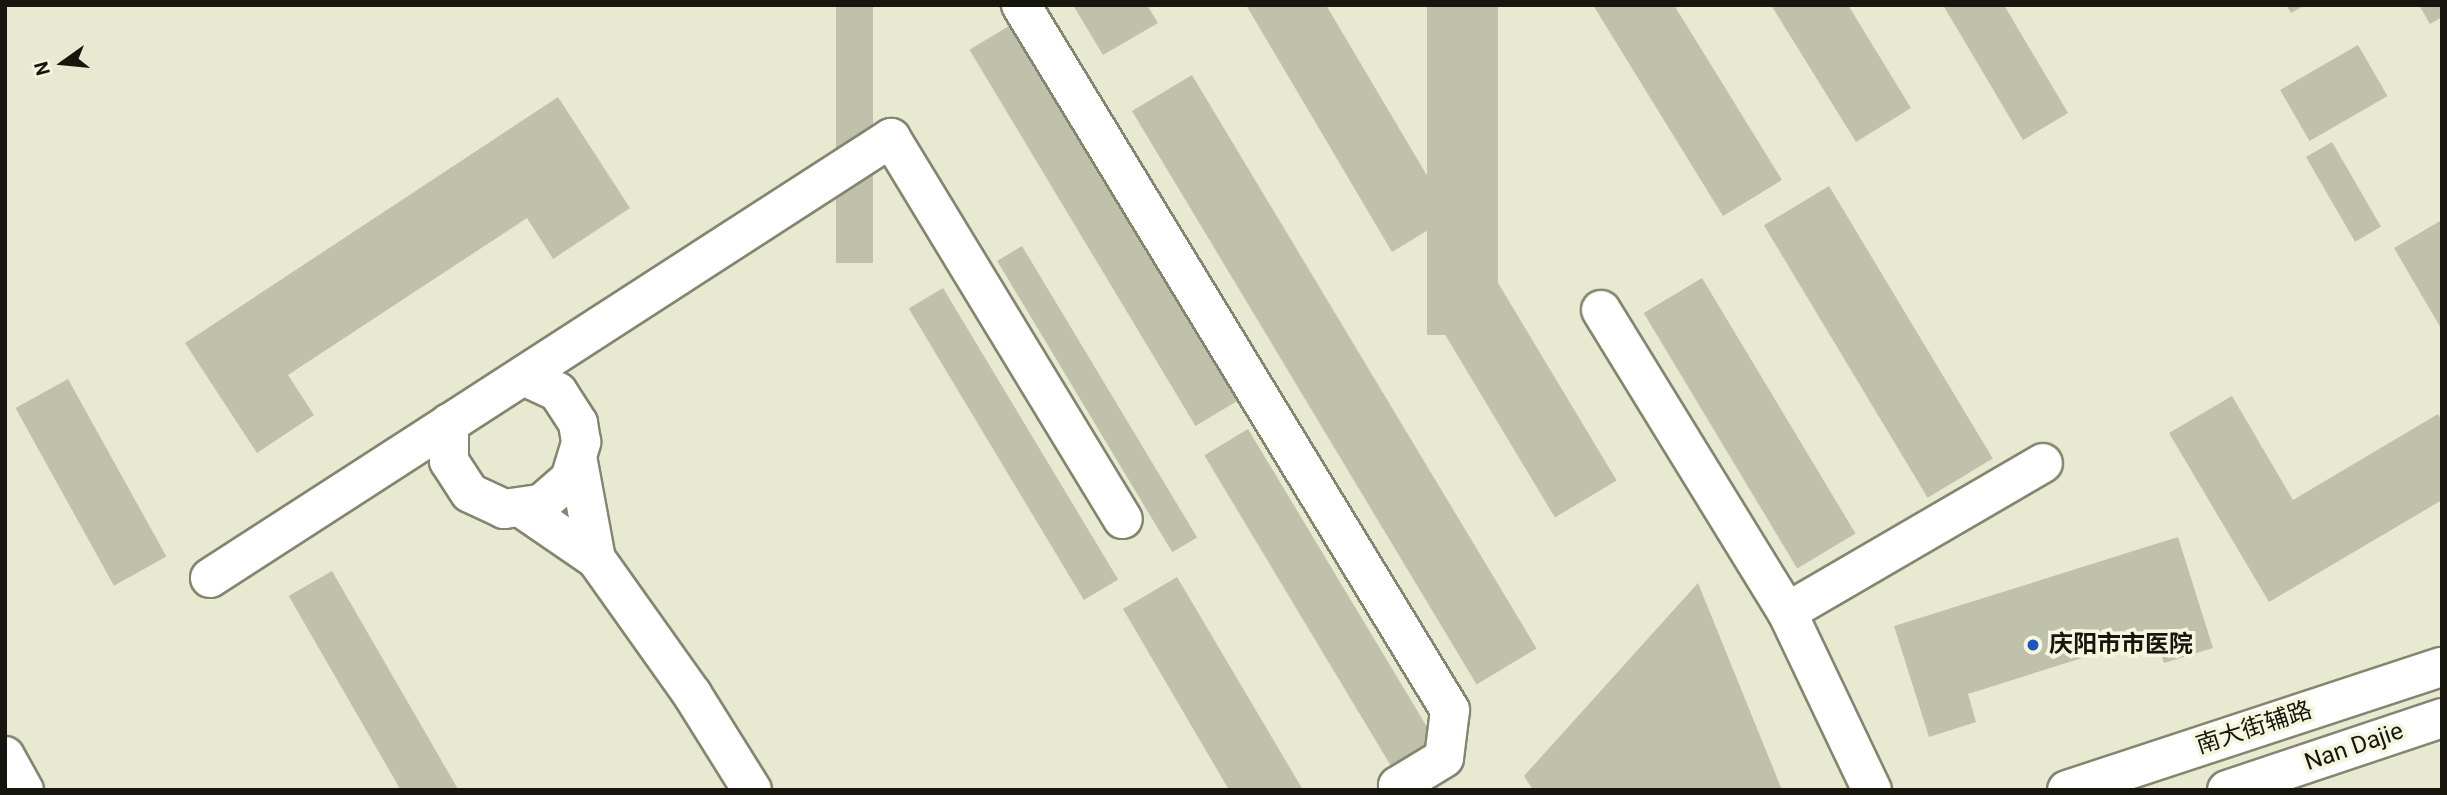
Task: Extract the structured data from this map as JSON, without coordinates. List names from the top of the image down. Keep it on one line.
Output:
{"streets":{"street":["南大街辅路","Nan Dajie"]},"places":["庆阳市市医院"],"north":"left"}
